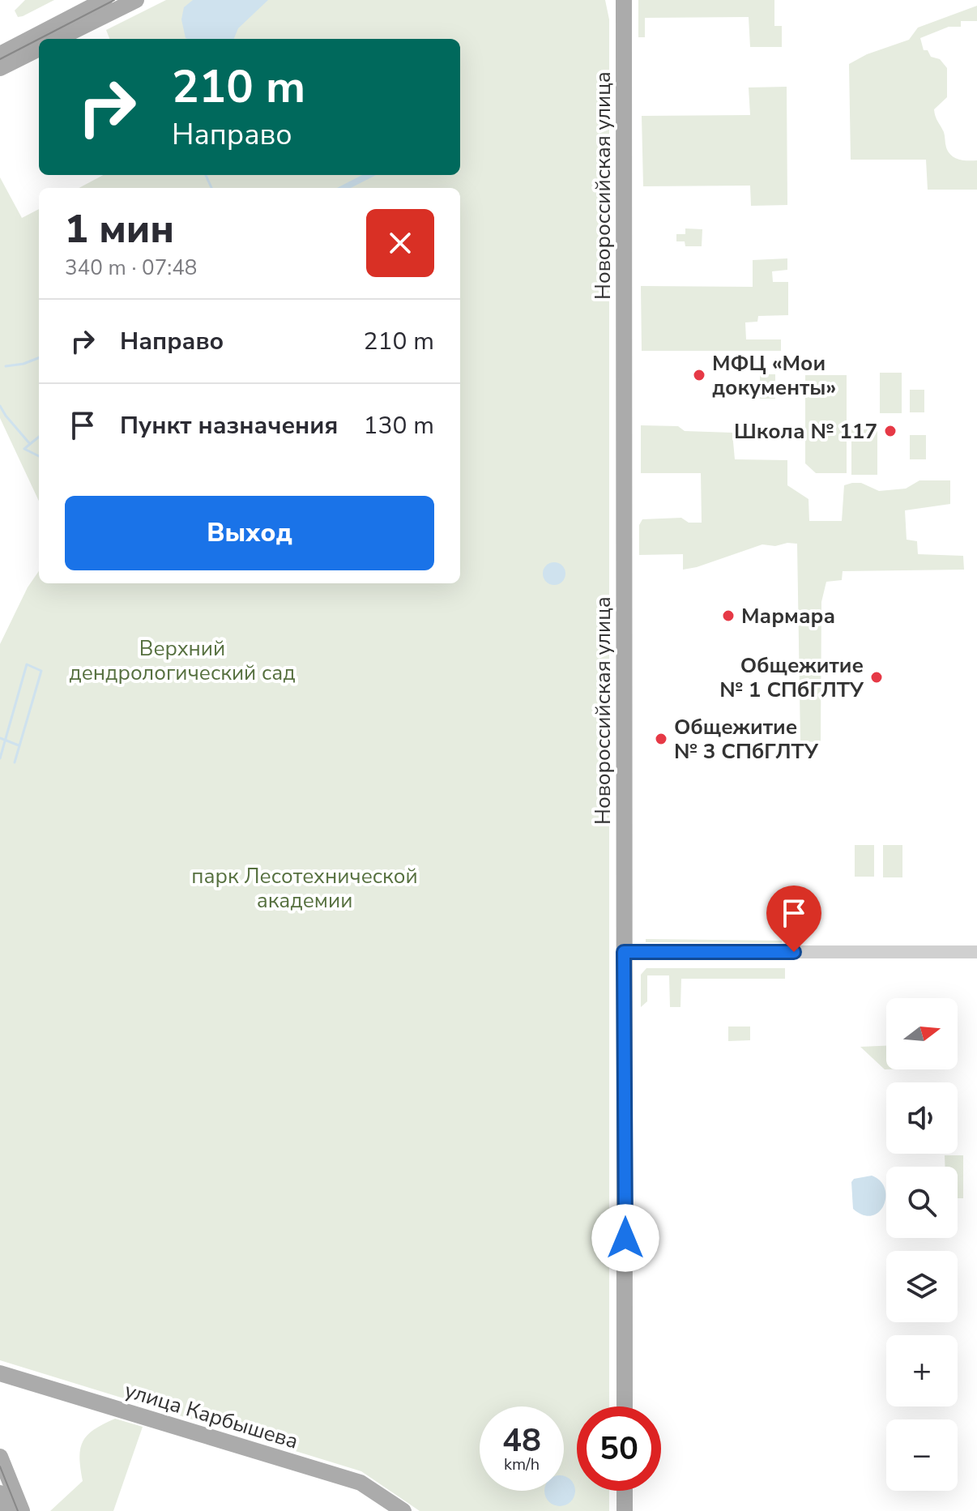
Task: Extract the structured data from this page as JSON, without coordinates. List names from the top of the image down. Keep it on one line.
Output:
{"streets":{"main road":["Новороссийская улица","улица Карбышева"]},"parks":["Верхний дендрологический сад","парк Лесотехнической академии"],"places":["МФЦ «Мои документы»","Школа № 117","Мармара","Общежитие № 1 СПбГЛТУ","Общежитие № 3 СПбГЛТУ"],"north":"right","page":{"turn":["210 m","Направо"],"heading":["1 мин","340 m · 07:48"],"list":[{"name":"Направо","value":"210 m"},{"name":"Пункт назначения","value":"130 m"}],"buttons":"Выход","map_buttons":["+","−"],"speed":"48 km/h","limit":"50"}}
